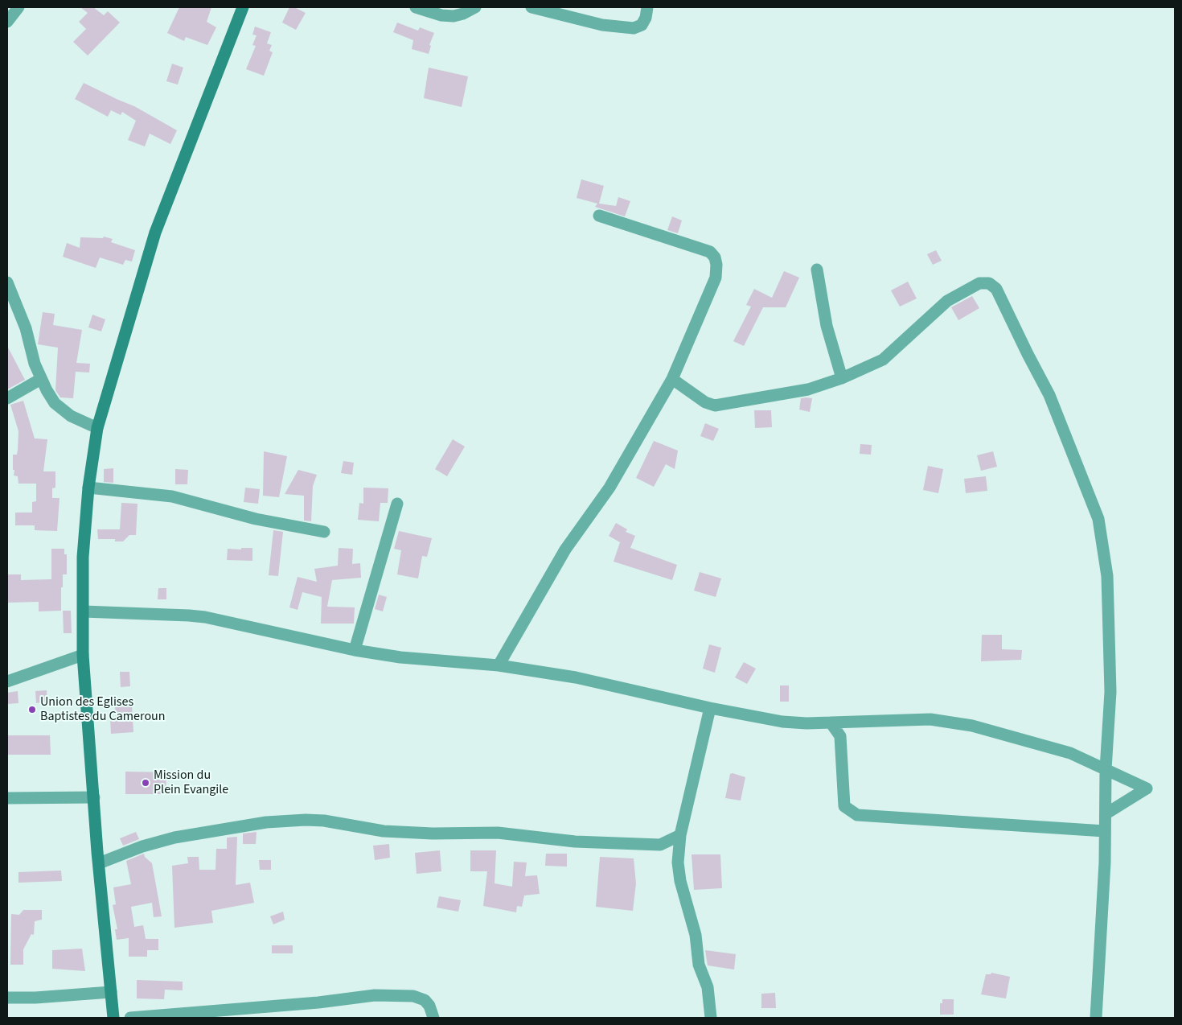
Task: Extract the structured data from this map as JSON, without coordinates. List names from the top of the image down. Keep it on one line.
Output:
{"places":["Union des Eglises Baptistes du Cameroun","Mission du Plein Evangile"]}
